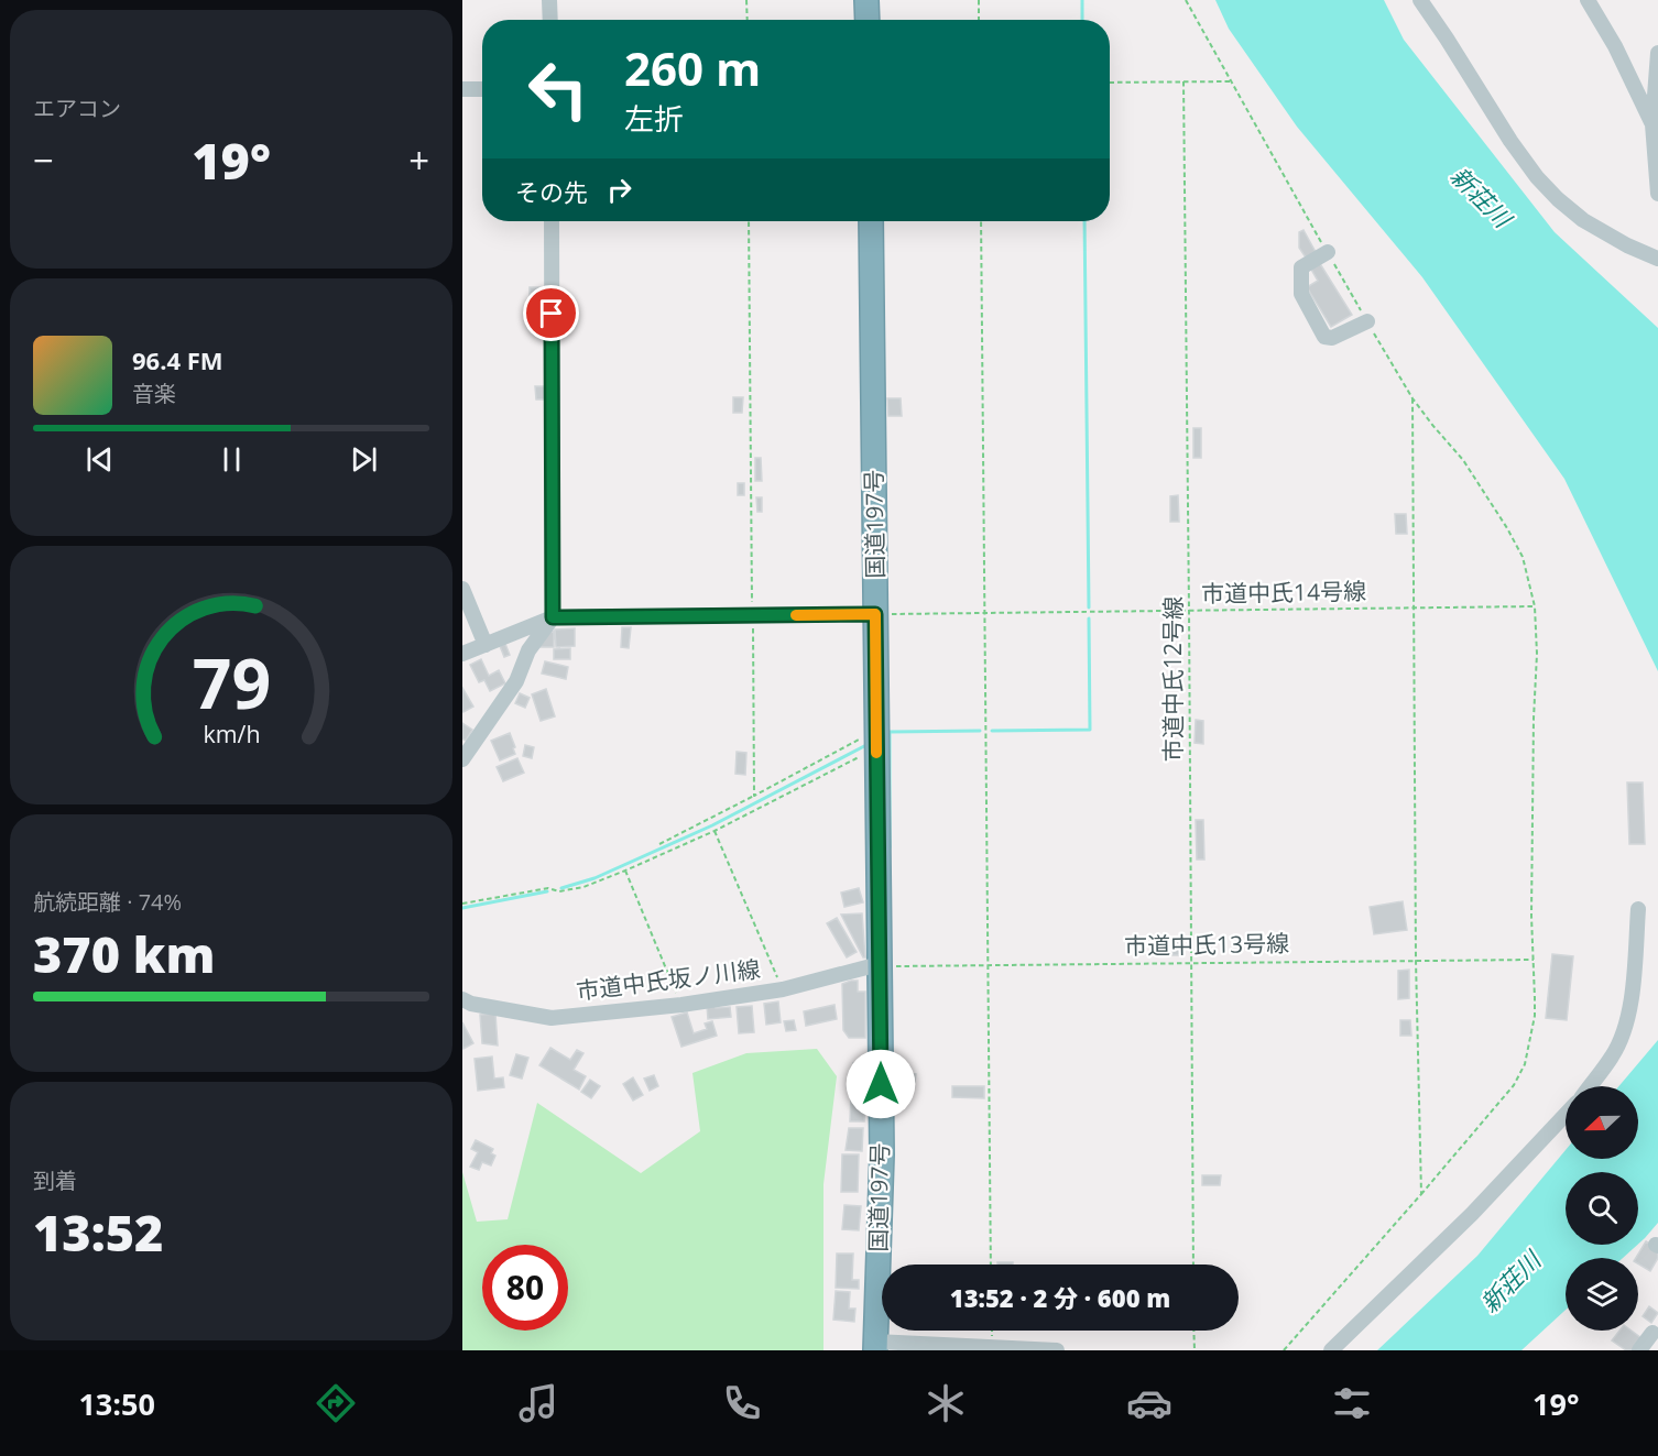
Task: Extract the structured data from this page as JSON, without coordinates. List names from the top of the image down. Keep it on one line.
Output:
{"streets":{"highway":["国道197号"],"street":["市道中氏坂ノ川線"],"path":["市道中氏14号線","市道中氏12号線","市道中氏13号線"]},"crossings":[["国道197号","市道中氏14号線"],["国道197号","市道中氏13号線"],["国道197号","市道中氏坂ノ川線"],["市道中氏14号線","市道中氏12号線"],["市道中氏12号線","市道中氏13号線"],["市道中氏13号線","市道中氏坂ノ川線"]],"water":["新荘川"],"north":"left","page":{"tile":["エアコン",["航続距離 · 74%","370 km"],["到着","13:52"]],"turn":["260 m","左折"],"heat":["−","19°","+"],"then":"その先","song":["96.4 FM","音楽"],"limit":"80","trip":"13:52 · 2 分 · 600 m","tabs":["13:50","19°"],"gauge":["79","km/h"]}}
